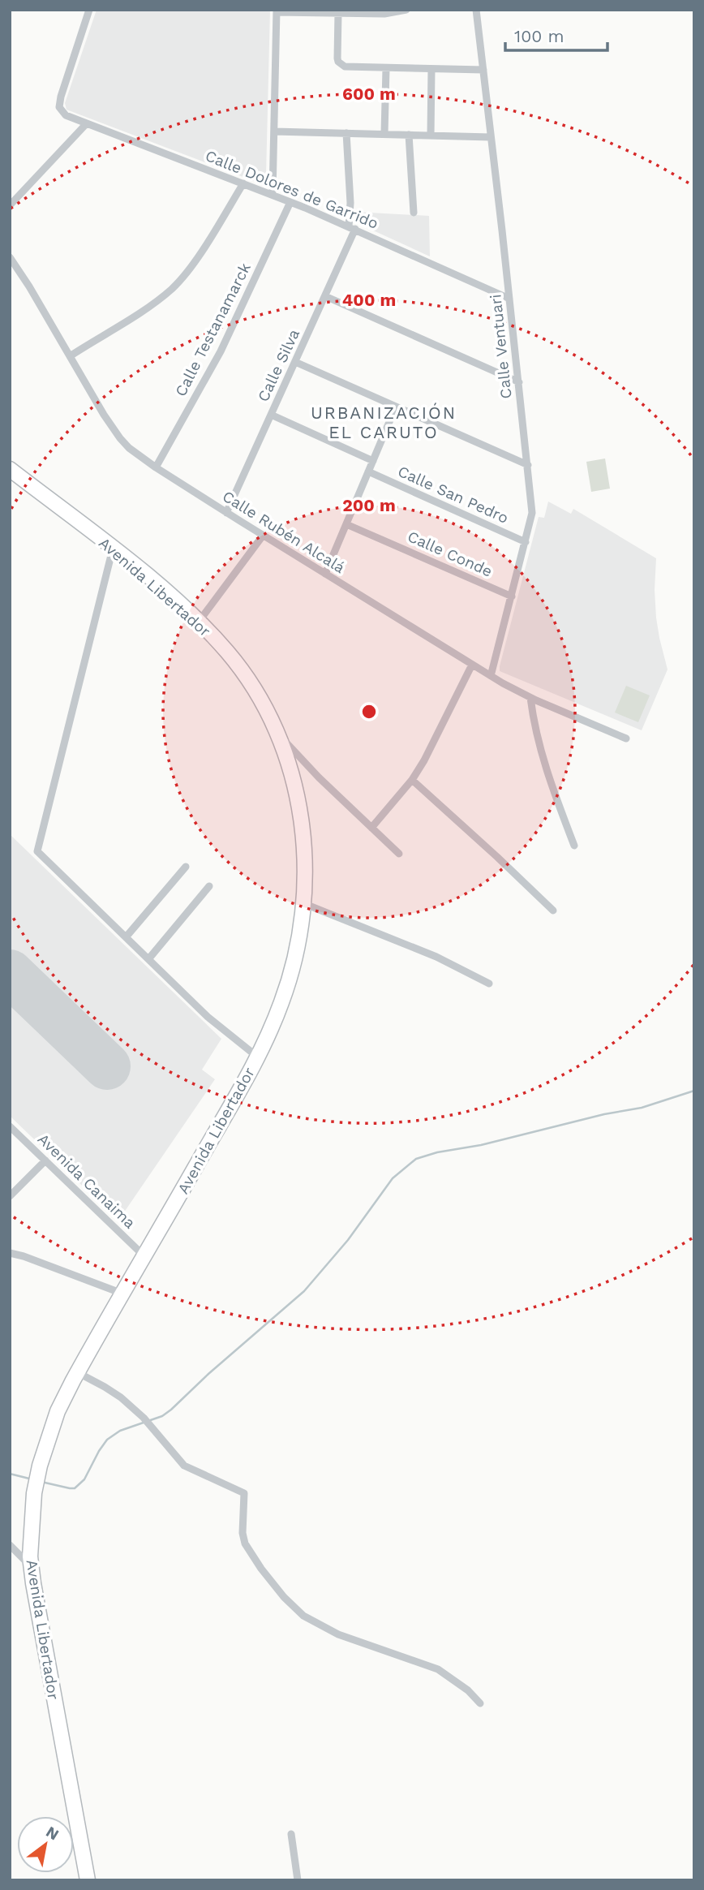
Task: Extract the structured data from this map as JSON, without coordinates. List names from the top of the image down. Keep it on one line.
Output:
{"streets":{"highway":["Avenida Libertador"],"street":["Calle Dolores de Garrido","Calle Testanamarck","Calle Ventuari","Calle Silva","Calle San Pedro","Calle Rubén Alcalá","Calle Conde","Avenida Canaima"]},"crossings":[["Calle Dolores de Garrido","Calle Testanamarck"],["Calle Dolores de Garrido","Calle Ventuari"],["Calle Dolores de Garrido","Calle Silva"],["Calle Testanamarck","Calle Rubén Alcalá"],["Calle Ventuari","Calle San Pedro"],["Calle Ventuari","Calle Rubén Alcalá"],["Calle Ventuari","Calle Conde"],["Calle Silva","Calle Rubén Alcalá"],["Avenida Libertador","Avenida Canaima"]],"districts":["URBANIZACIÓN EL CARUTO"],"scale_bar":"100 m","north":"top right","rings":["600 m","400 m","200 m"]}
